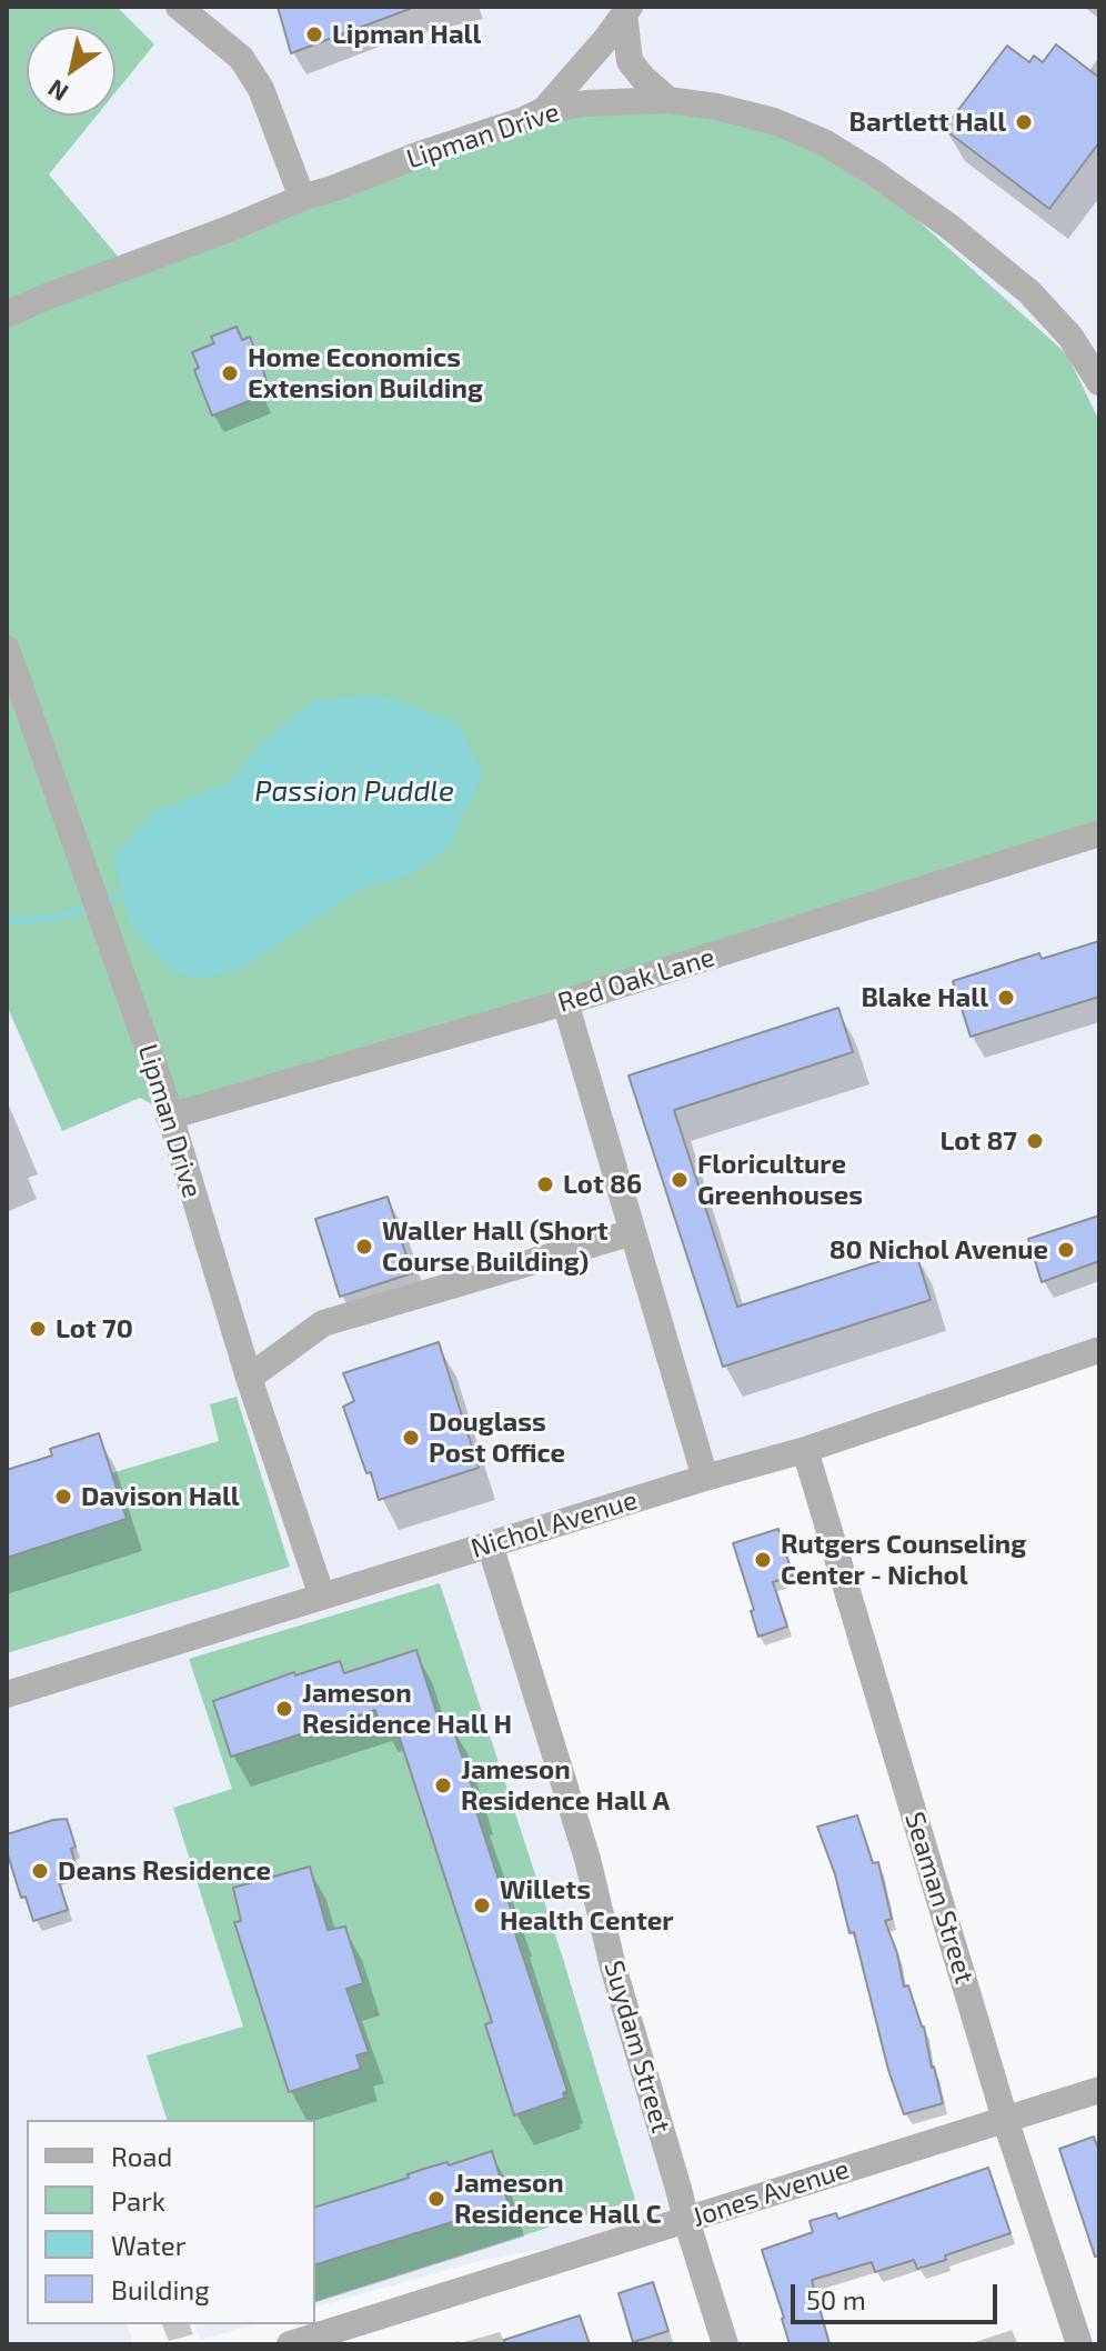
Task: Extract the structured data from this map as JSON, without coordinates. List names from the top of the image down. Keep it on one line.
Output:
{"streets":{"street":["Lipman Drive","Red Oak Lane","Nichol Avenue","Seaman Street","Suydam Street","Jones Avenue"]},"crossings":[["Lipman Drive","Red Oak Lane"],["Lipman Drive","Nichol Avenue"],["Nichol Avenue","Seaman Street"],["Nichol Avenue","Suydam Street"],["Seaman Street","Jones Avenue"],["Suydam Street","Jones Avenue"]],"water":["Passion Puddle"],"places":["Lipman Hall","Bartlett Hall","Home Economics Extension Building","Blake Hall","Lot 87","Floriculture Greenhouses","Lot 86","Waller Hall (Short Course Building)","80 Nichol Avenue","Lot 70","Douglass Post Office","Davison Hall","Rutgers Counseling Center - Nichol","Jameson Residence Hall H","Jameson Residence Hall A","Deans Residence","Willets Health Center","Jameson Residence Hall C"],"legend":["Road","Park","Water","Building"],"scale_bar":"50 m","north":"bottom left"}
